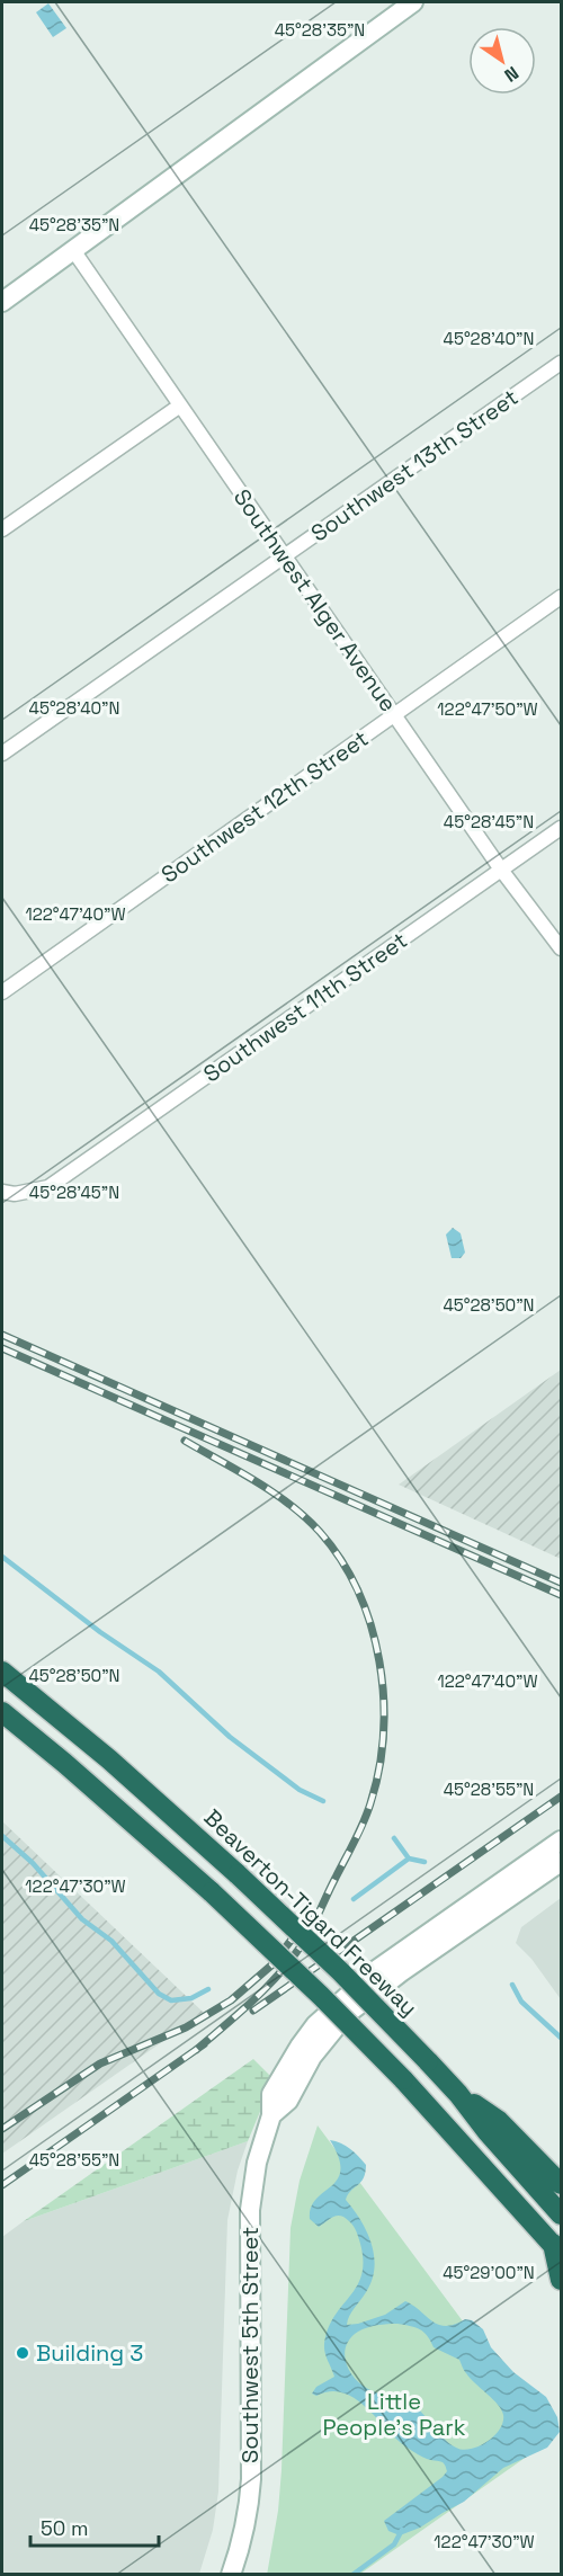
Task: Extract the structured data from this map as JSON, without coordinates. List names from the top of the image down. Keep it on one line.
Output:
{"streets":{"highway":["Beaverton-Tigard Freeway"],"street":["Southwest 13th Street","Southwest Alger Avenue","Southwest 12th Street","Southwest 11th Street","Southwest 5th Street"]},"crossings":[["Southwest 13th Street","Southwest Alger Avenue"],["Southwest Alger Avenue","Southwest 12th Street"],["Southwest Alger Avenue","Southwest 11th Street"]],"parks":["Little People's Park"],"places":["Building 3"],"scale_bar":"50 m","north":"bottom right","coordinates":["45°28'35\"N","45°28'40\"N","122°47'50\"W","45°28'45\"N","122°47'40\"W","45°28'50\"N","45°28'55\"N","122°47'30\"W","45°29'00\"N"]}
